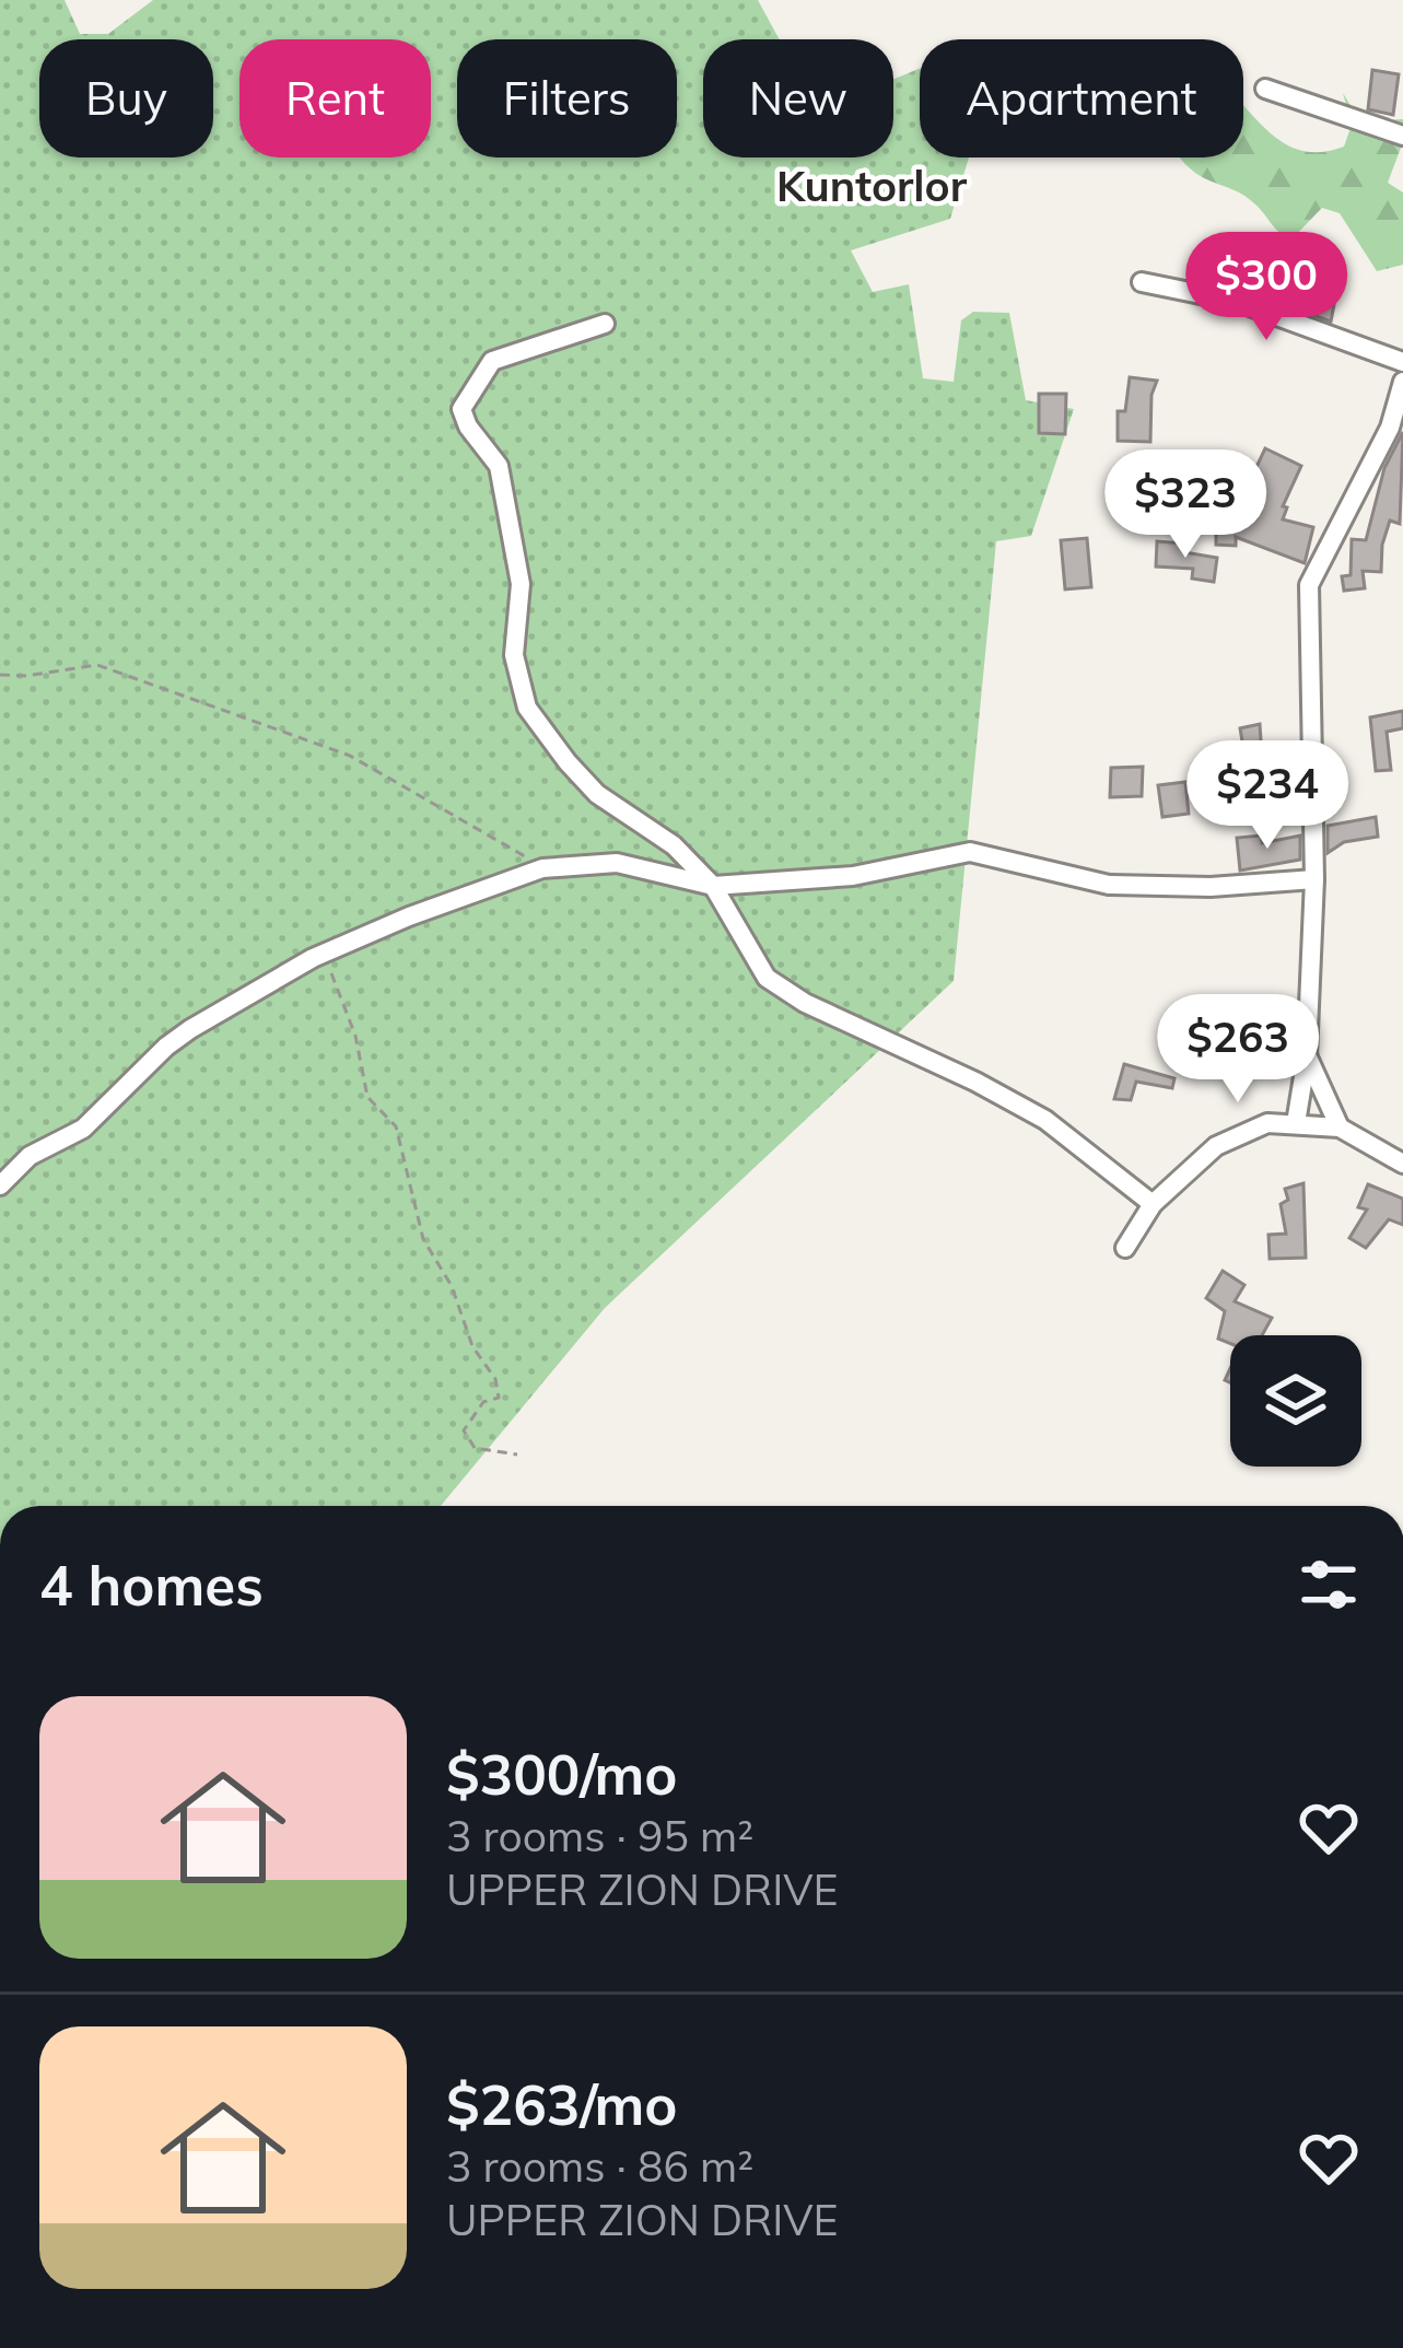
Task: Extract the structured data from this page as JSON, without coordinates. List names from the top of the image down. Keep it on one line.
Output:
{"districts":["Kuntorlor"],"page":{"chip":["Buy","Rent","Filters","New","Apartment"],"price":["$300","$323","$234","$263"],"heading":"4 homes","list":[{"name":"$300/mo","note":"3 rooms · 95 m² · UPPER ZION DRIVE"},{"name":"$263/mo","note":"3 rooms · 86 m² · UPPER ZION DRIVE"}]}}
